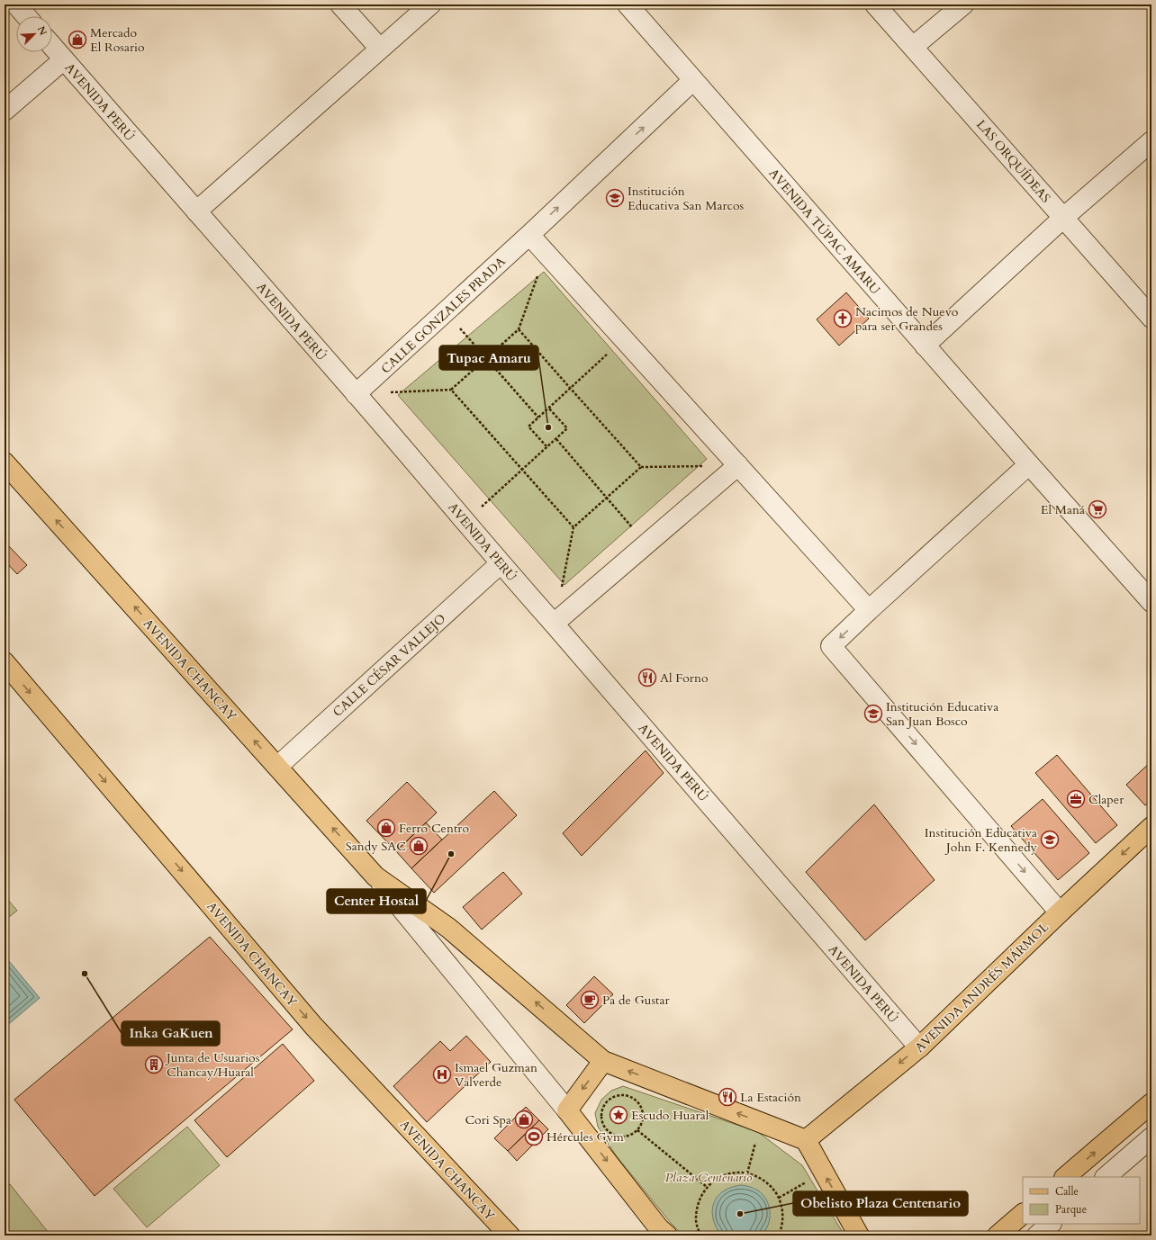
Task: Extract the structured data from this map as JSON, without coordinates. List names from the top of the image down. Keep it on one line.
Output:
{"streets":{"main road":["AVENIDA CHANCAY","AVENIDA ANDRÉS MÁRMOL"],"street":["AVENIDA PERÚ","LAS ORQUÍDEAS","AVENIDA TÚPAC AMARU","CALLE GONZALES PRADA","CALLE CÉSAR VALLEJO"]},"crossings":[["AVENIDA PERÚ","CALLE GONZALES PRADA"],["AVENIDA PERÚ","CALLE CÉSAR VALLEJO"],["AVENIDA PERÚ","AVENIDA ANDRÉS MÁRMOL"],["AVENIDA TÚPAC AMARU","CALLE GONZALES PRADA"],["CALLE CÉSAR VALLEJO","AVENIDA CHANCAY"],["AVENIDA CHANCAY","AVENIDA ANDRÉS MÁRMOL"]],"one_way":["CALLE GONZALES PRADA","AVENIDA ANDRÉS MÁRMOL"],"parks":["Plaza Centenario"],"places":{"shop":["Mercado El Rosario","Ferro Centro","Sandy SAC","Cori Spa"],"school or university":["Institución Educativa San Marcos","Institución Educativa San Juan Bosco","Institución Educativa John F. Kennedy"],"church":["Nacimos de Nuevo para ser Grandes"],"other":["Tupac Amaru","Center Hostal","Inka GaKuen","Obelisto Plaza Centenario"],"supermarket":["El Maná"],"restaurant":["Al Forno","La Estación"],"office":["Claper"],"cafe":["Pa de Gustar"],"building":["Junta de Usuarios Chancay/Huaral"],"hospital":["Ismael Guzman Valverde"],"place":["Escudo Huaral"],"sports":["Hércules Gym"]},"legend":["Calle","Parque"],"north":"top right"}
